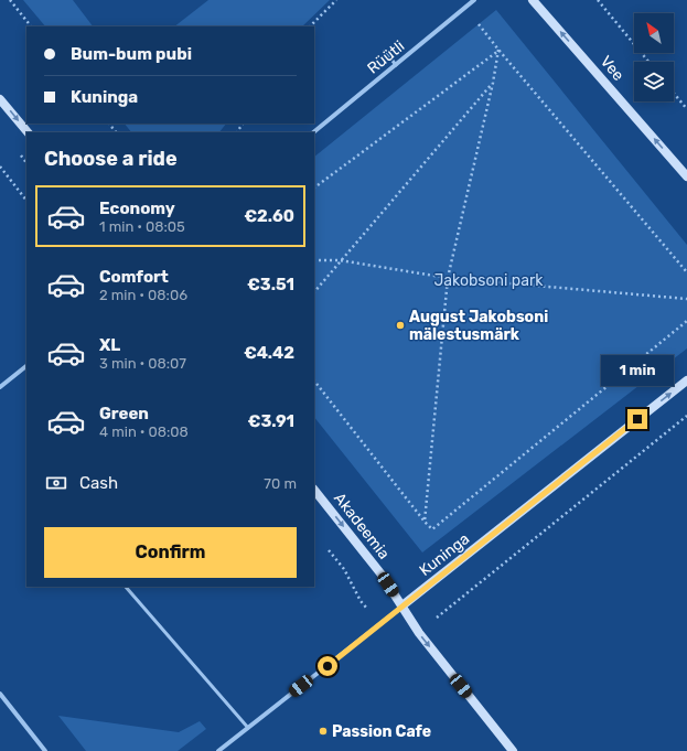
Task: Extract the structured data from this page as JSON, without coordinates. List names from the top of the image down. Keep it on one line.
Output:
{"streets":{"street":["Rüütli","Vee","Akadeemia","Kuninga"]},"crossings":[["Akadeemia","Kuninga"]],"one_way":["Vee","Akadeemia","Kuninga"],"parks":["Jakobsoni park"],"places":["August Jakobsoni mälestusmärk","Passion Cafe"],"north":"top left","page":{"banner":["Bum-bum pubi","Kuninga"],"heading":"Choose a ride","list":[{"name":"Economy","note":"1 min · 08:05","value":"€2.60"},{"name":"Comfort","note":"2 min · 08:06","value":"€3.51"},{"name":"XL","note":"3 min · 08:07","value":"€4.42"},{"name":"Green","note":"4 min · 08:08","value":"€3.91"}],"bubble":"1 min","pay":["Cash","70 m"],"buttons":"Confirm"}}
